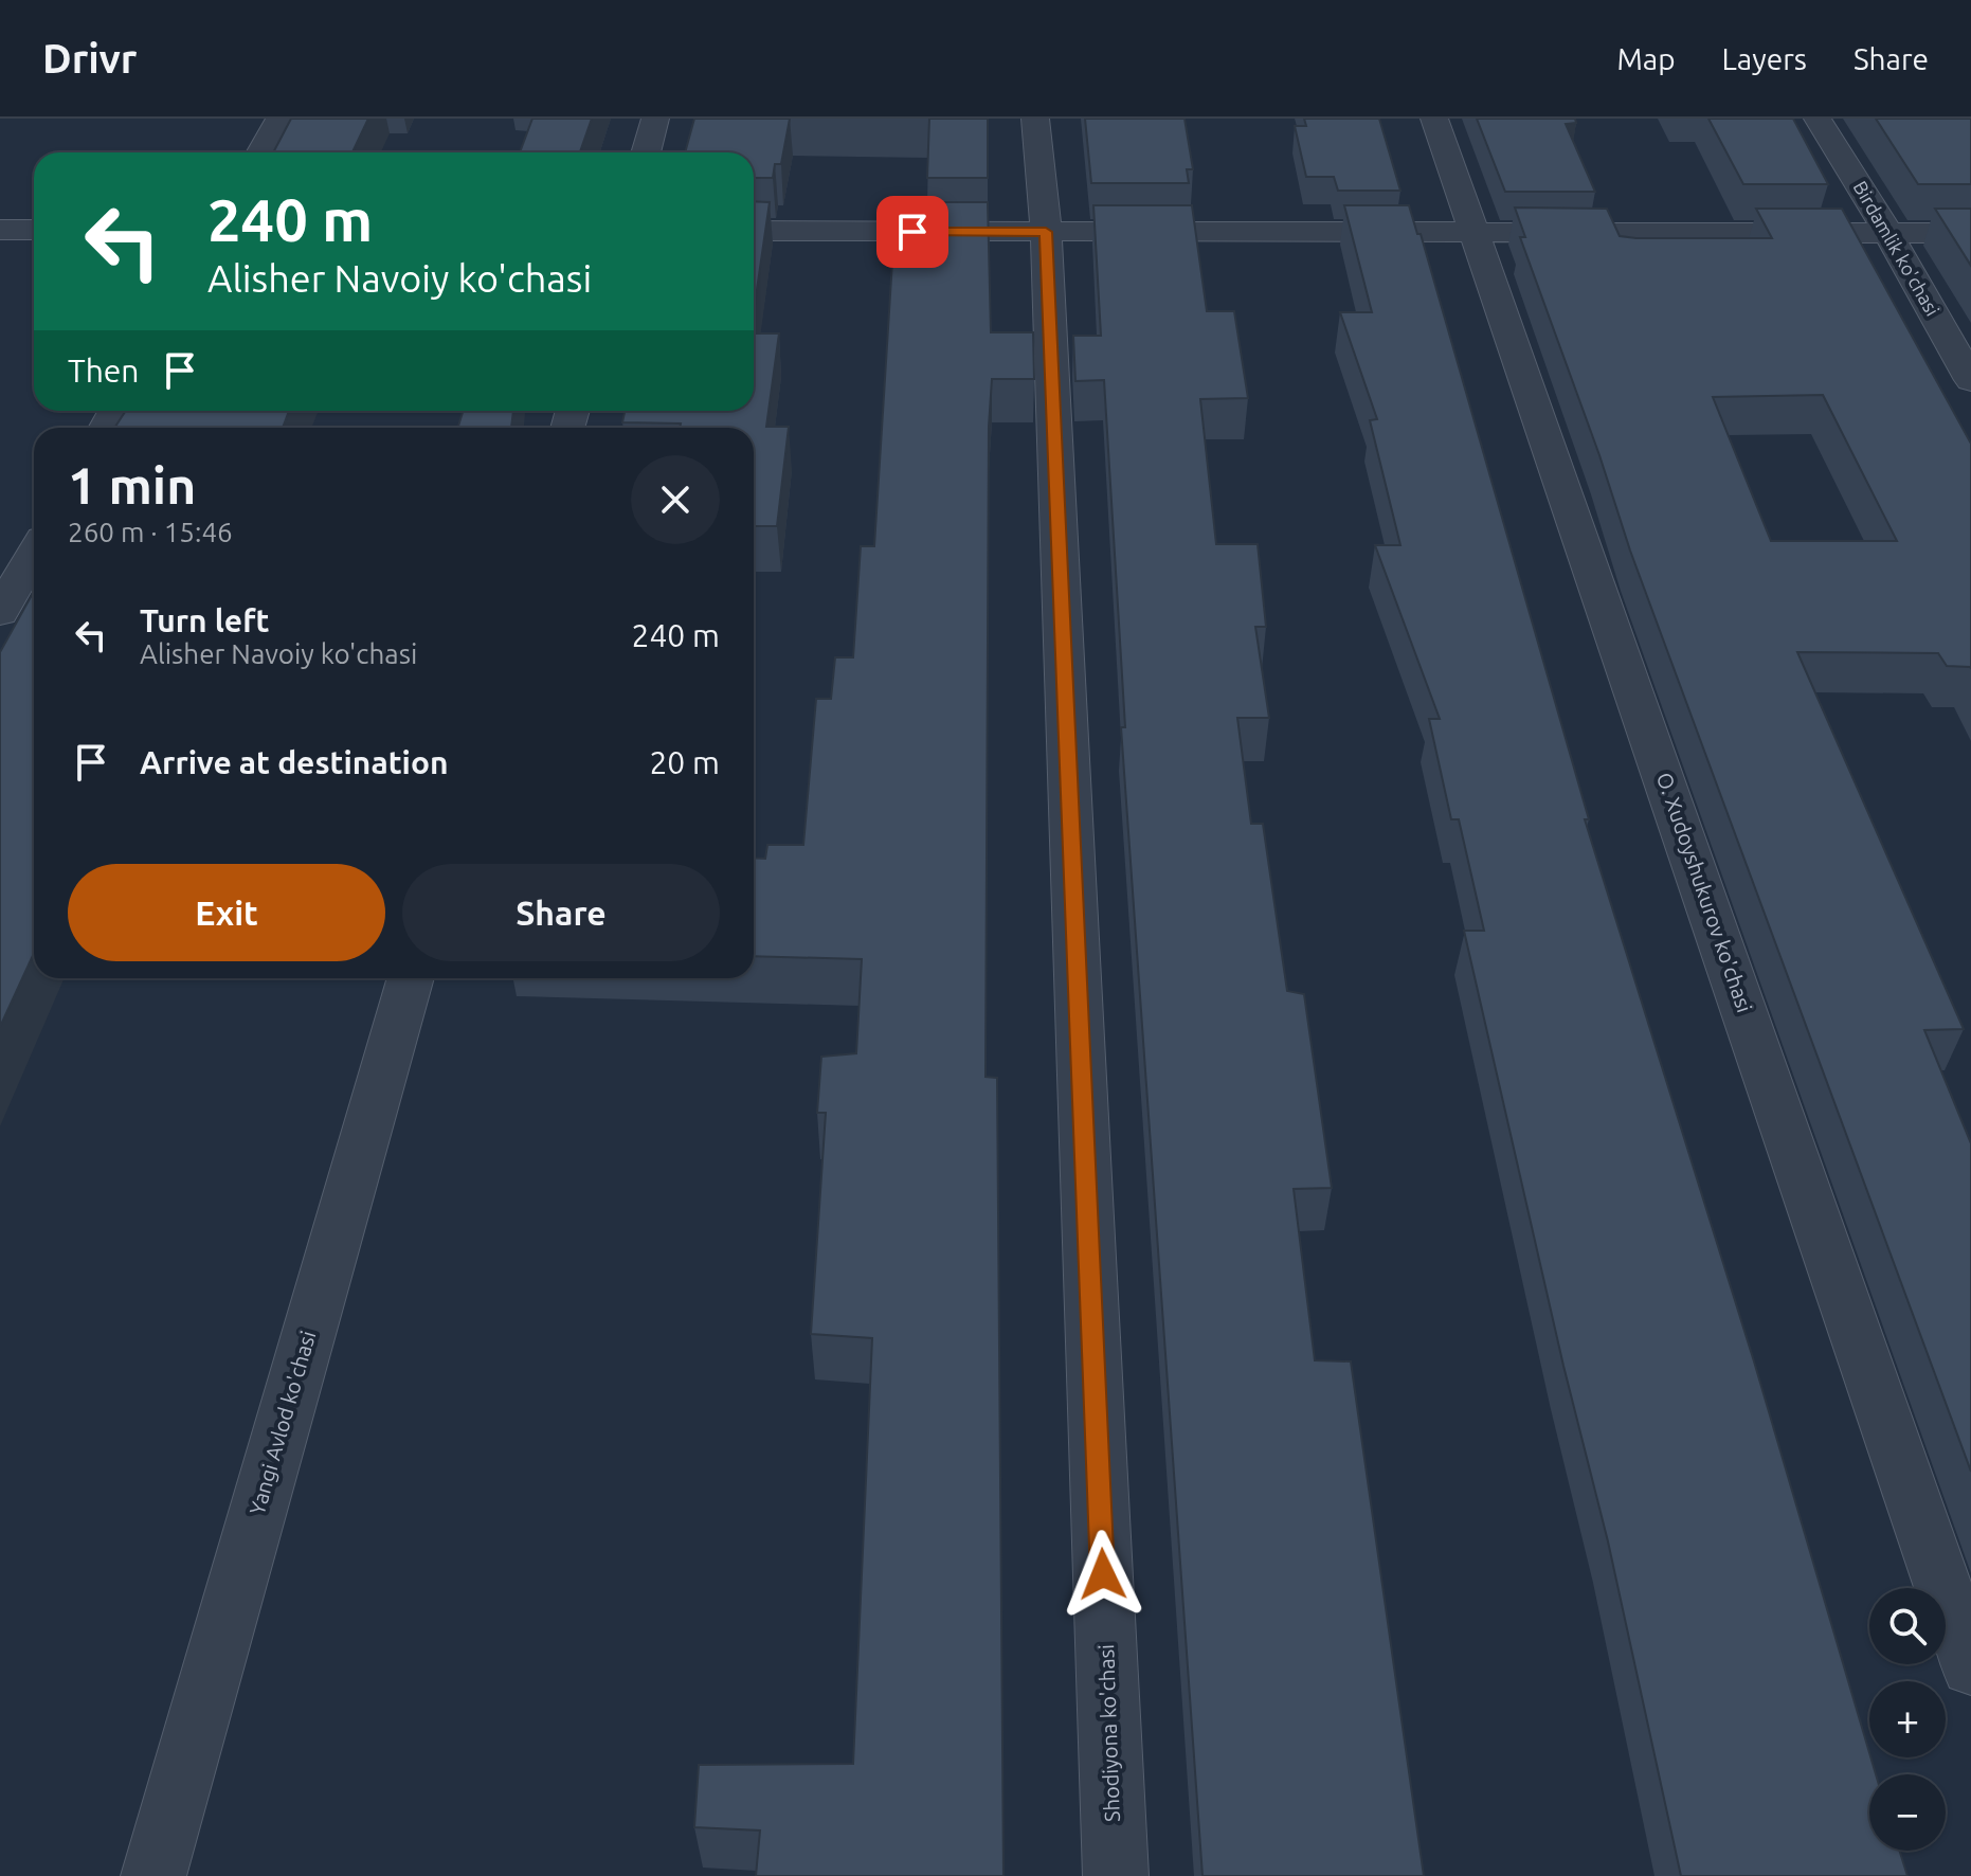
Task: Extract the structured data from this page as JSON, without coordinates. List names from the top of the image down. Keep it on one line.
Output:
{"streets":{"street":["Birdamlik ko'chasi","O. Xudoyshukurov ko'chasi","Yangi Avlod ko'chasi","Shodiyona ko'chasi"]},"page":{"header":"Drivr","nav":["Map","Layers","Share"],"turn":["240 m","Alisher Navoiy ko'chasi"],"then":"Then","heading":["1 min","260 m · 15:46"],"list":[{"name":"Turn left","note":"Alisher Navoiy ko'chasi","value":"240 m"},{"name":"Arrive at destination","value":"20 m"}],"buttons":["Exit","Share"],"map_buttons":["+","−"]}}
